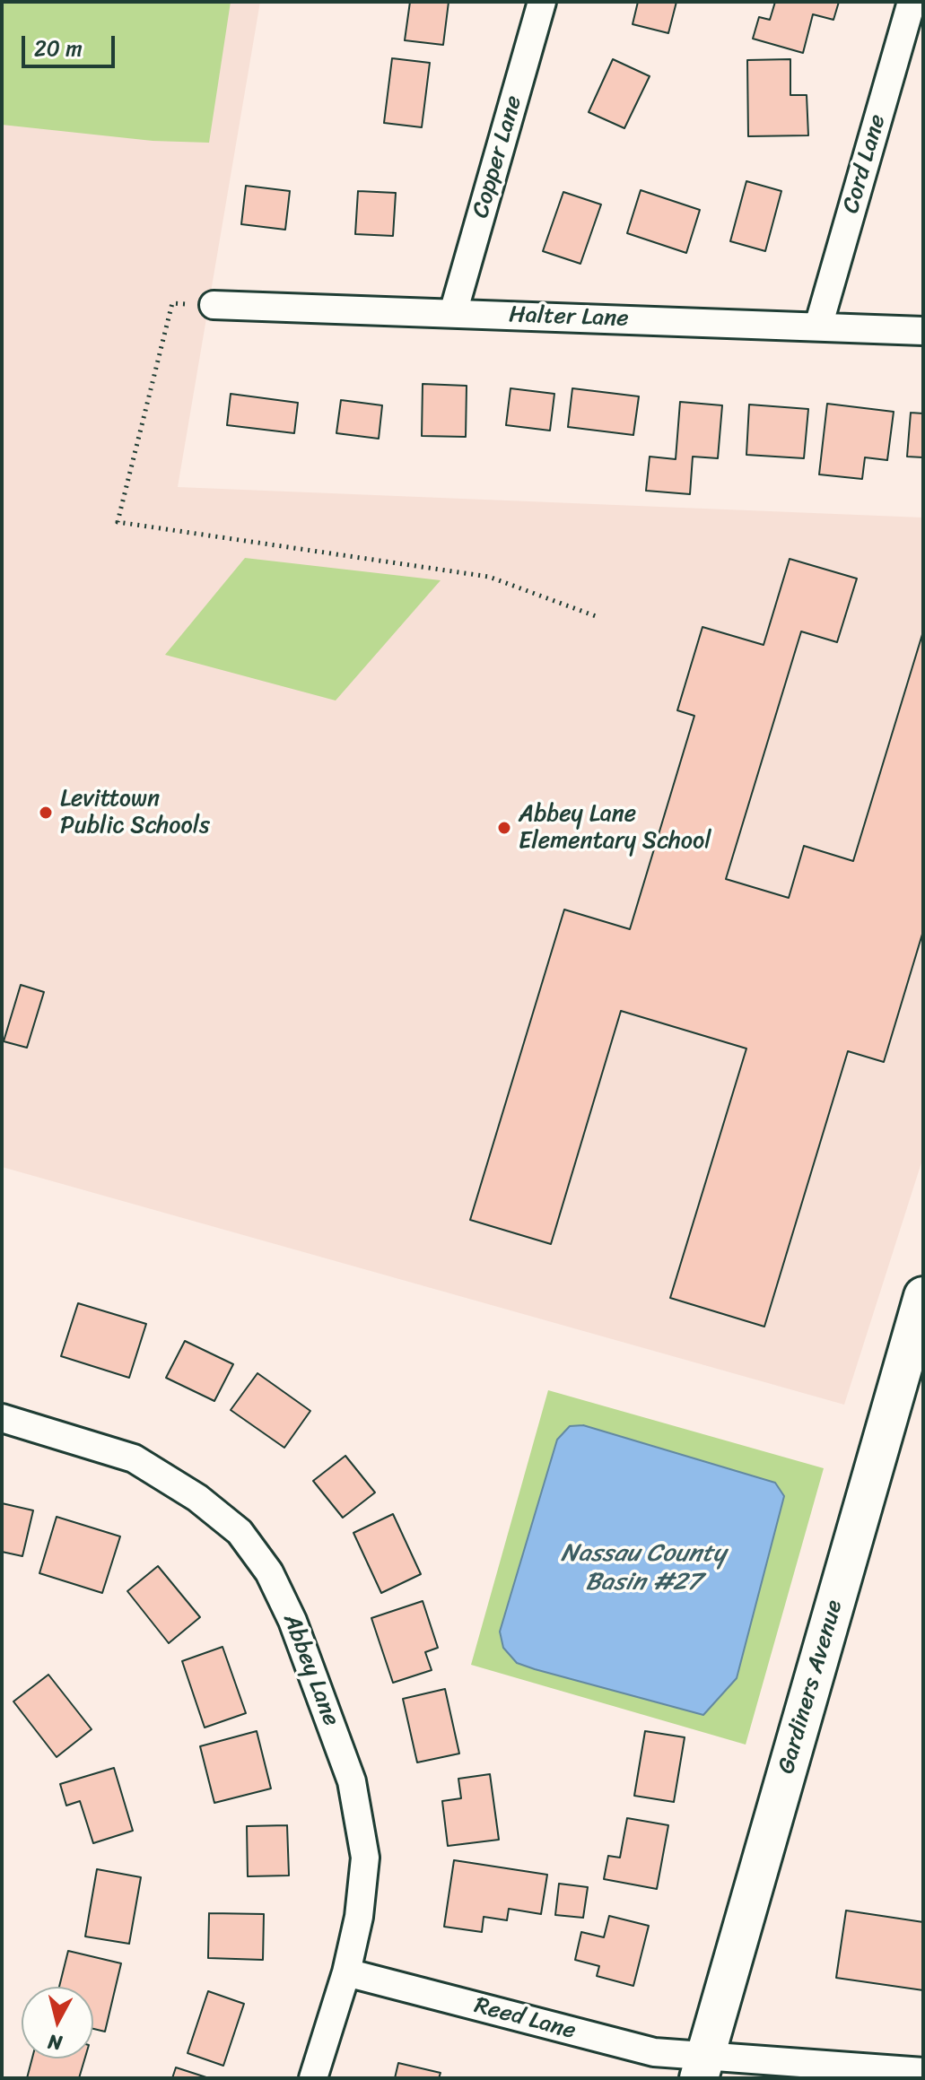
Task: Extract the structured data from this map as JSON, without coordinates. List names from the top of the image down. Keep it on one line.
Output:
{"streets":{"main road":["Gardiners Avenue"],"street":["Copper Lane","Cord Lane","Halter Lane","Abbey Lane","Reed Lane"]},"crossings":[["Copper Lane","Halter Lane"],["Cord Lane","Halter Lane"],["Abbey Lane","Reed Lane"],["Gardiners Avenue","Reed Lane"]],"water":["Nassau County Basin #27"],"places":["Levittown Public Schools","Abbey Lane Elementary School"],"scale_bar":"20 m","north":"bottom"}
